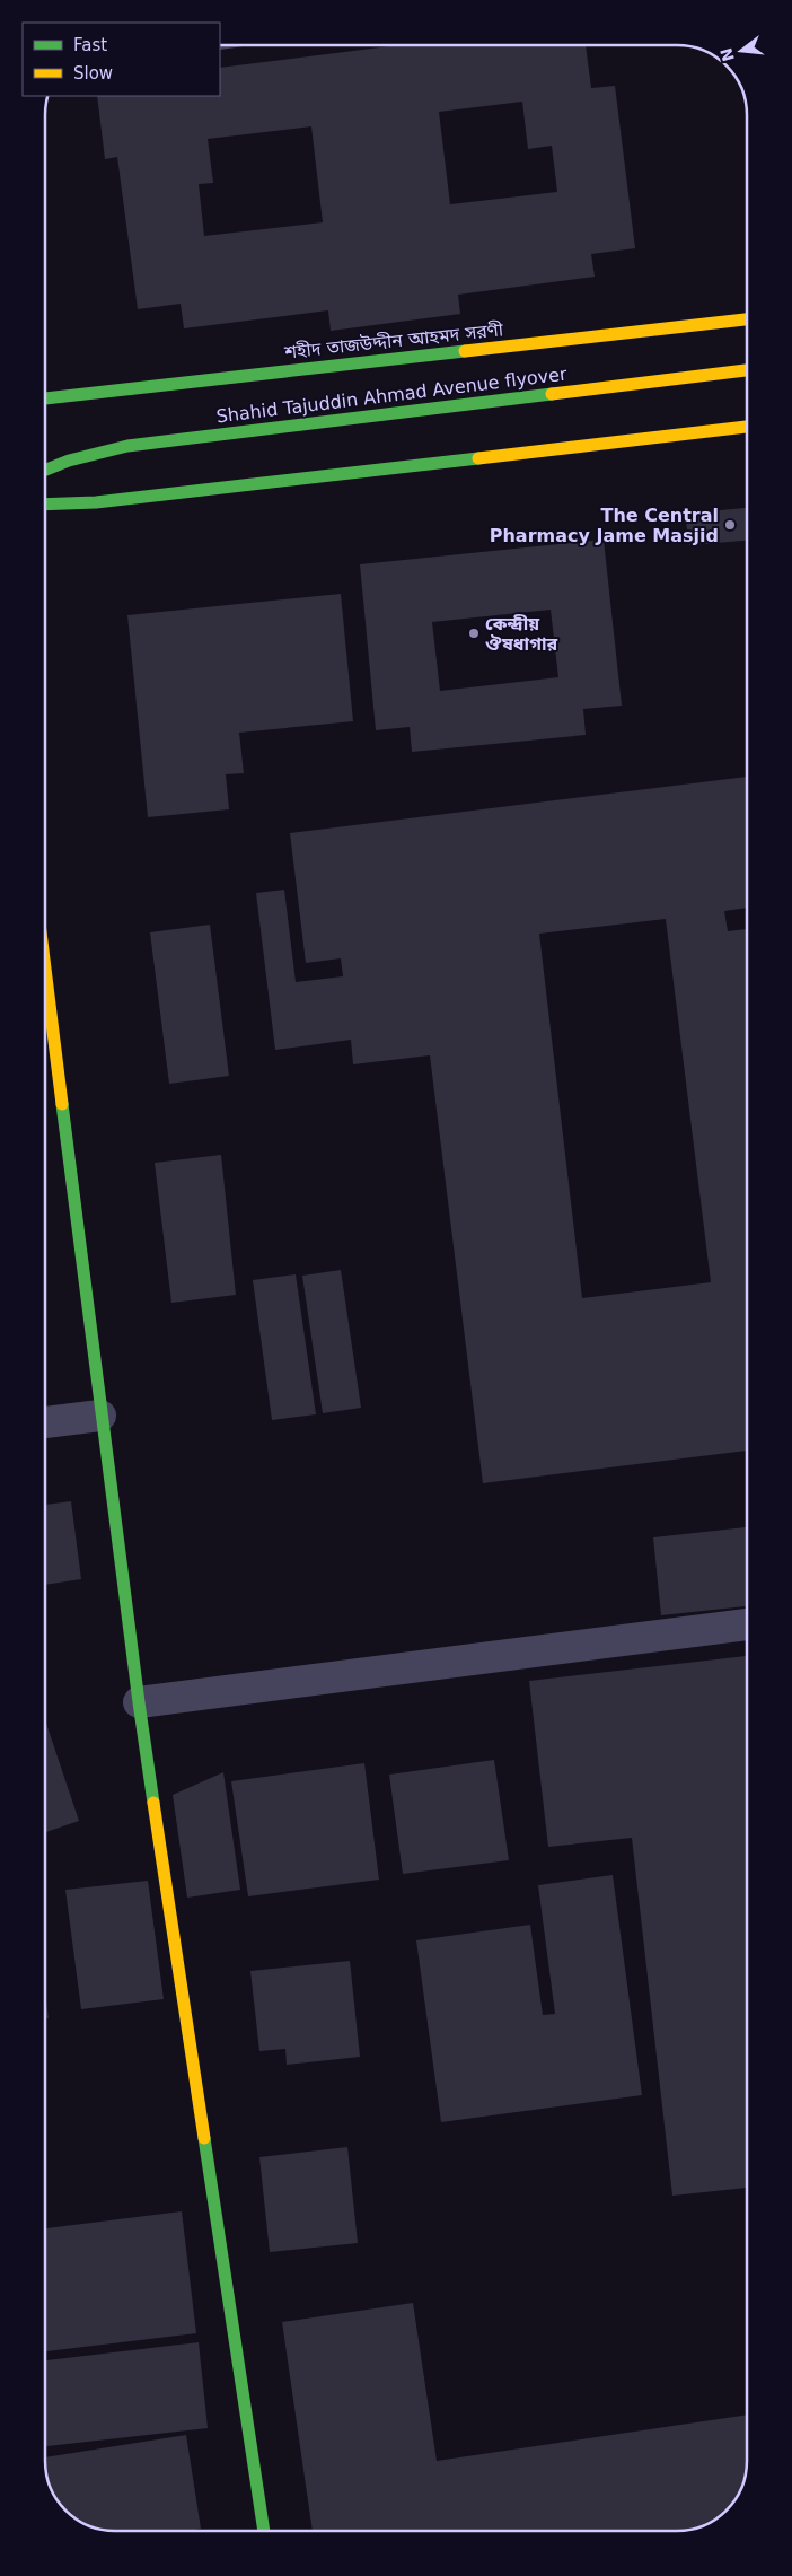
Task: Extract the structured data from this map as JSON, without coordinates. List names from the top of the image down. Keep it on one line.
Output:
{"streets":{"main road":["শহীদ তাজউদ্দীন আহমদ সরণী","Shahid Tajuddin Ahmad Avenue flyover"]},"places":["The Central Pharmacy Jame Masjid","কেন্দ্রীয় ঔষধাগার"],"legend":["Fast","Slow"],"north":"left"}
